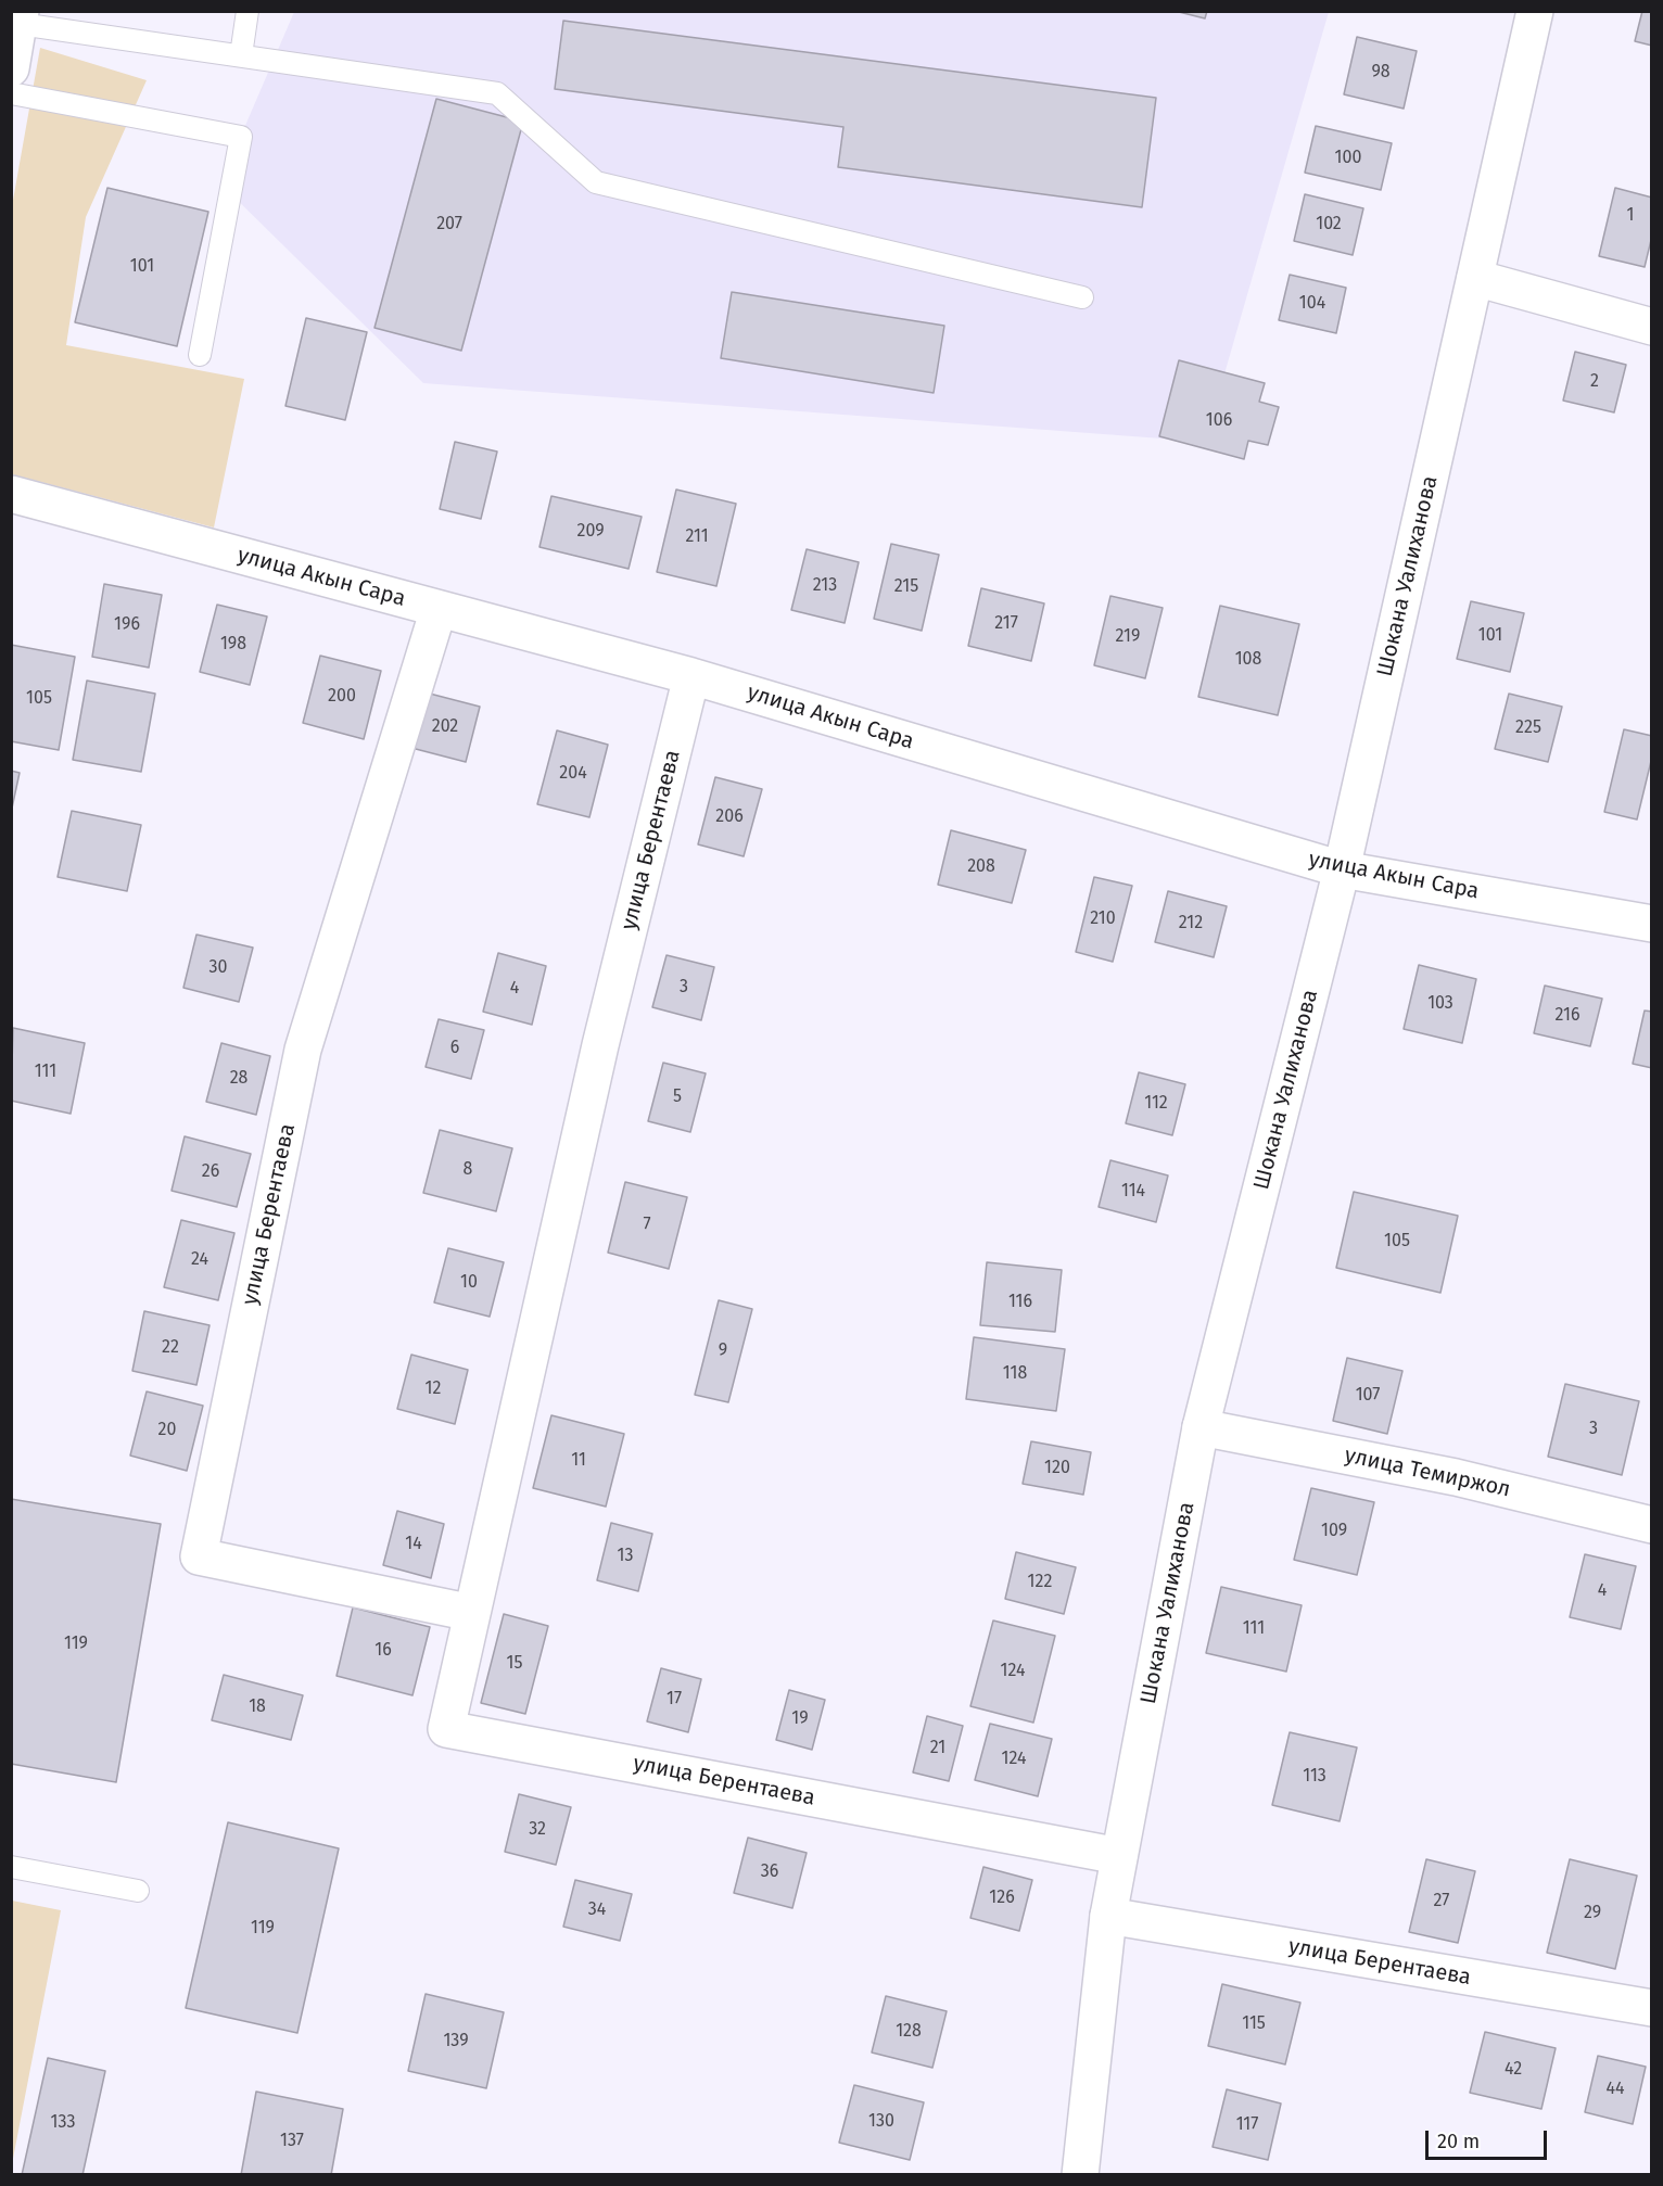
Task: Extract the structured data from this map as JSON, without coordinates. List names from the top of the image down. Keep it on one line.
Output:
{"streets":{"street":["Шокана Уалиханова","улица Акын Сара","улица Берентаева","улица Темиржол"]},"crossings":[["Шокана Уалиханова","улица Акын Сара"],["Шокана Уалиханова","улица Берентаева"],["Шокана Уалиханова","улица Темиржол"],["улица Акын Сара","улица Берентаева"]],"house_numbers":["98","100","1","207","102","101","104","2","106","209","211","213","215","217","196","101","219","198","108","200","105","202","225","204","206","208","210","212","30","3","4","103","216","6","111","28","5","112","8","26","114","7","105","24","10","116","22","9","118","12","107","3","20","11","120","109","14","13","122","4","111","119","16","15","124","17","18","19","21","124","113","32","36","126","27","34","29","119","115","128","139","42","44","130","133","117","137"],"scale_bar":"20 m"}
